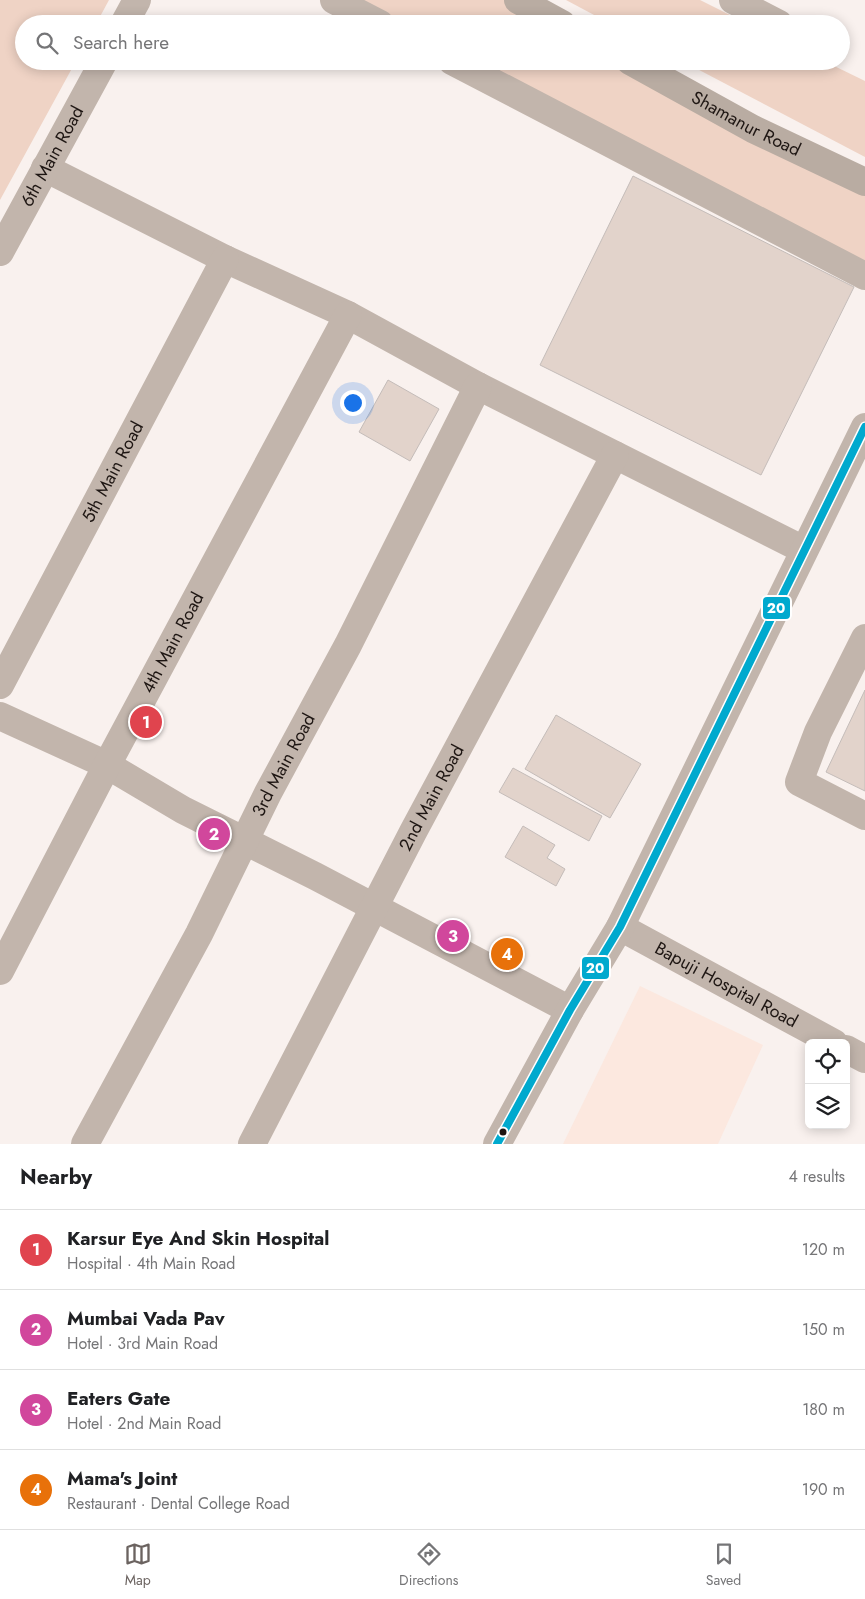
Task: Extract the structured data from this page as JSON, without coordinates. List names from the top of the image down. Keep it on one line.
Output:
{"streets":{"main road":["Shamanur Road"],"street":["6th Main Road","5th Main Road","4th Main Road","3rd Main Road","2nd Main Road","Bapuji Hospital Road"]},"lines":["transit line 20"],"page":{"search":"Search here","pins":["1","2","3","4"],"heading":["Nearby","4 results"],"list":[{"mark":"1","name":"Karsur Eye And Skin Hospital","note":"Hospital · 4th Main Road","value":"120 m"},{"mark":"2","name":"Mumbai Vada Pav","note":"Hotel · 3rd Main Road","value":"150 m"},{"mark":"3","name":"Eaters Gate","note":"Hotel · 2nd Main Road","value":"180 m"},{"mark":"4","name":"Mama's Joint","note":"Restaurant · Dental College Road","value":"190 m"}],"nav":["Map","Directions","Saved"]}}
